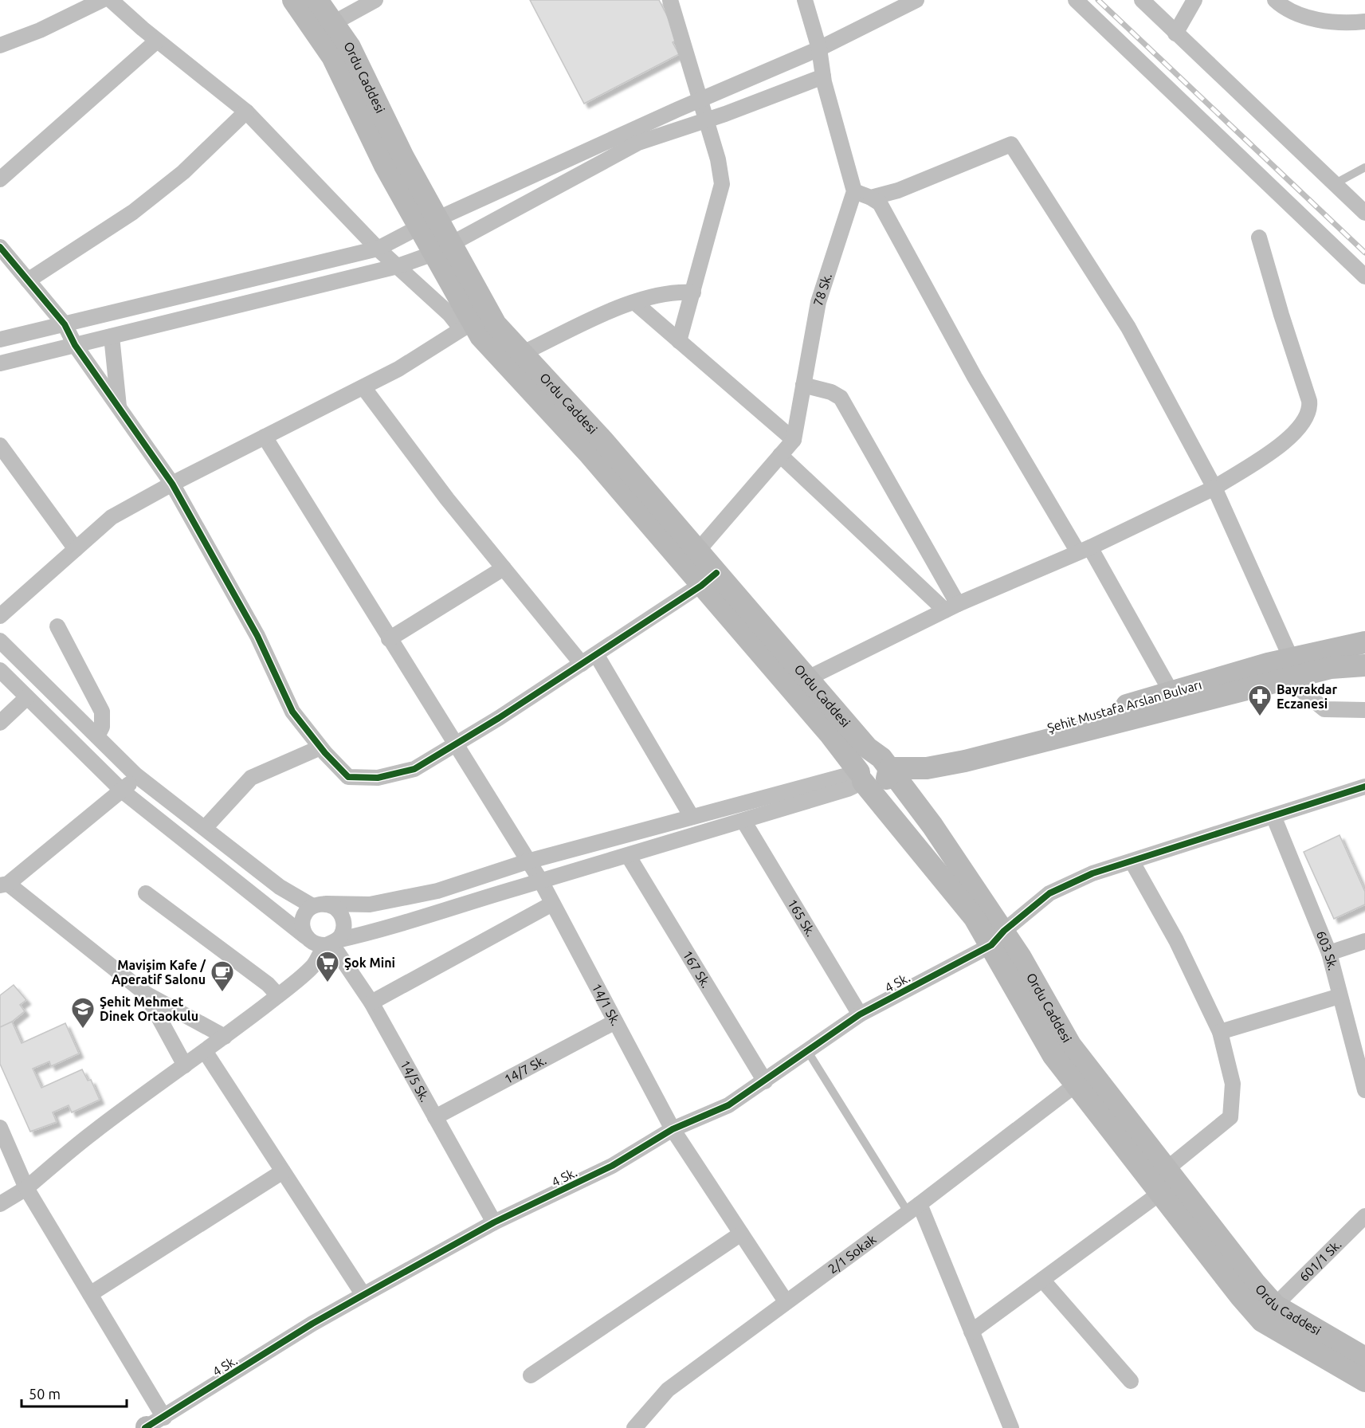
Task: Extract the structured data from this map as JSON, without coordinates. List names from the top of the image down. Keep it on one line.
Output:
{"streets":{"main road":["Ordu Caddesi","Şehit Mustafa Arslan Bulvarı"],"street":["78 Sk.","165 Sk.","603 Sk.","167 Sk.","4 Sk.","14/1 Sk.","14/7 Sk.","14/5 Sk.","2/1 Sokak","601/1 Sk."]},"crossings":[["Ordu Caddesi","Şehit Mustafa Arslan Bulvarı"],["Ordu Caddesi","4 Sk."],["Ordu Caddesi","2/1 Sokak"],["Ordu Caddesi","601/1 Sk."],["165 Sk.","4 Sk."],["603 Sk.","4 Sk."],["167 Sk.","4 Sk."],["4 Sk.","14/1 Sk."],["4 Sk.","14/5 Sk."],["14/1 Sk.","14/7 Sk."],["14/1 Sk.","2/1 Sokak"],["14/7 Sk.","14/5 Sk."]],"places":{"pharmacy":["Bayrakdar Eczanesi"],"supermarket":["Şok Mini"],"cafe":["Mavişim Kafe / Aperatif Salonu"],"school or university":["Şehit Mehmet Dinek Ortaokulu"]},"scale_bar":"50 m"}
